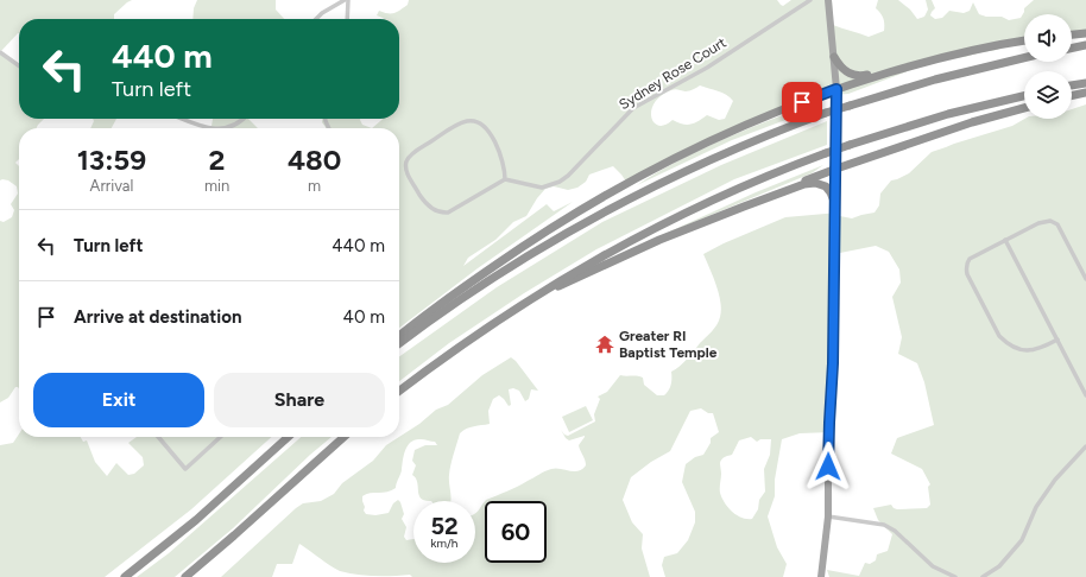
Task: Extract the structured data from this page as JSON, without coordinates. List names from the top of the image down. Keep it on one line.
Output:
{"streets":{"street":["Sydney Rose Court"]},"places":{"temple":["Greater RI Baptist Temple"]},"page":{"turn":["440 m","Turn left"],"eta":["13:59","Arrival","2","min","480","m"],"list":[{"name":"Turn left","value":"440 m"},{"name":"Arrive at destination","value":"40 m"}],"buttons":["Exit","Share"],"speed":"52 km/h","limit":"60"}}
